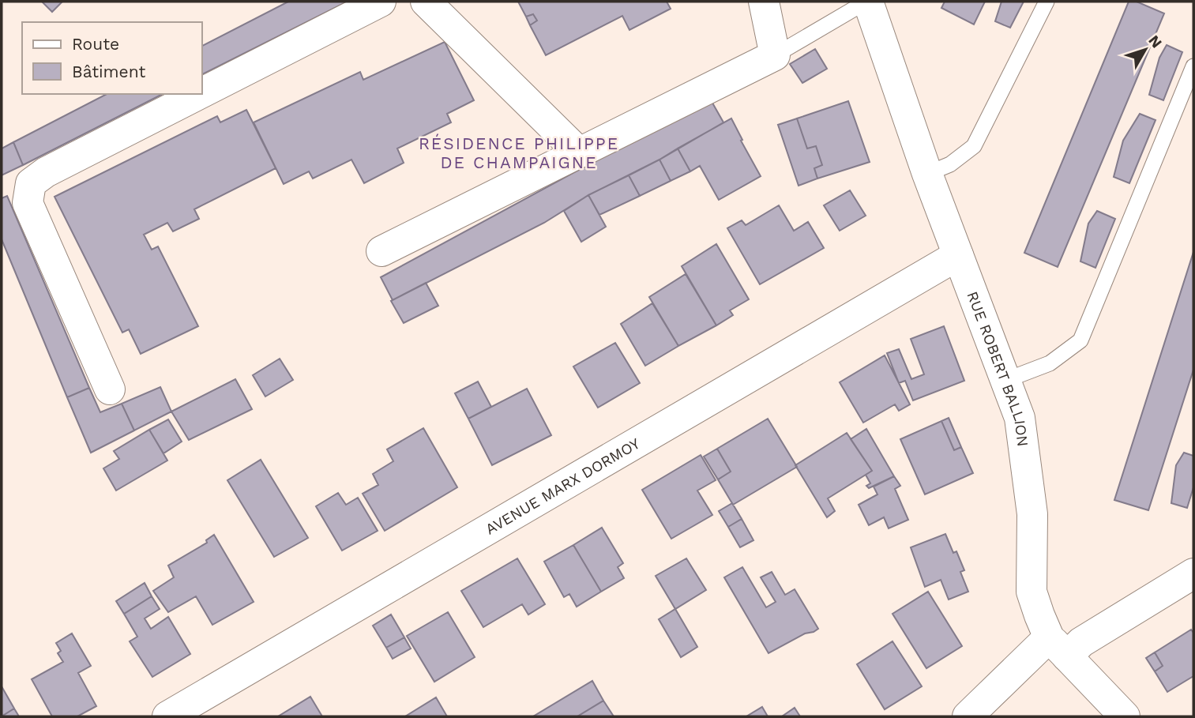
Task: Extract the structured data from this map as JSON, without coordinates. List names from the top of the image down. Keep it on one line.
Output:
{"streets":{"street":["RUE ROBERT BALLION","AVENUE MARX DORMOY"]},"crossings":[["RUE ROBERT BALLION","AVENUE MARX DORMOY"]],"districts":["RÉSIDENCE PHILIPPE DE CHAMPAIGNE"],"legend":["Route","Bâtiment"],"north":"top right"}
